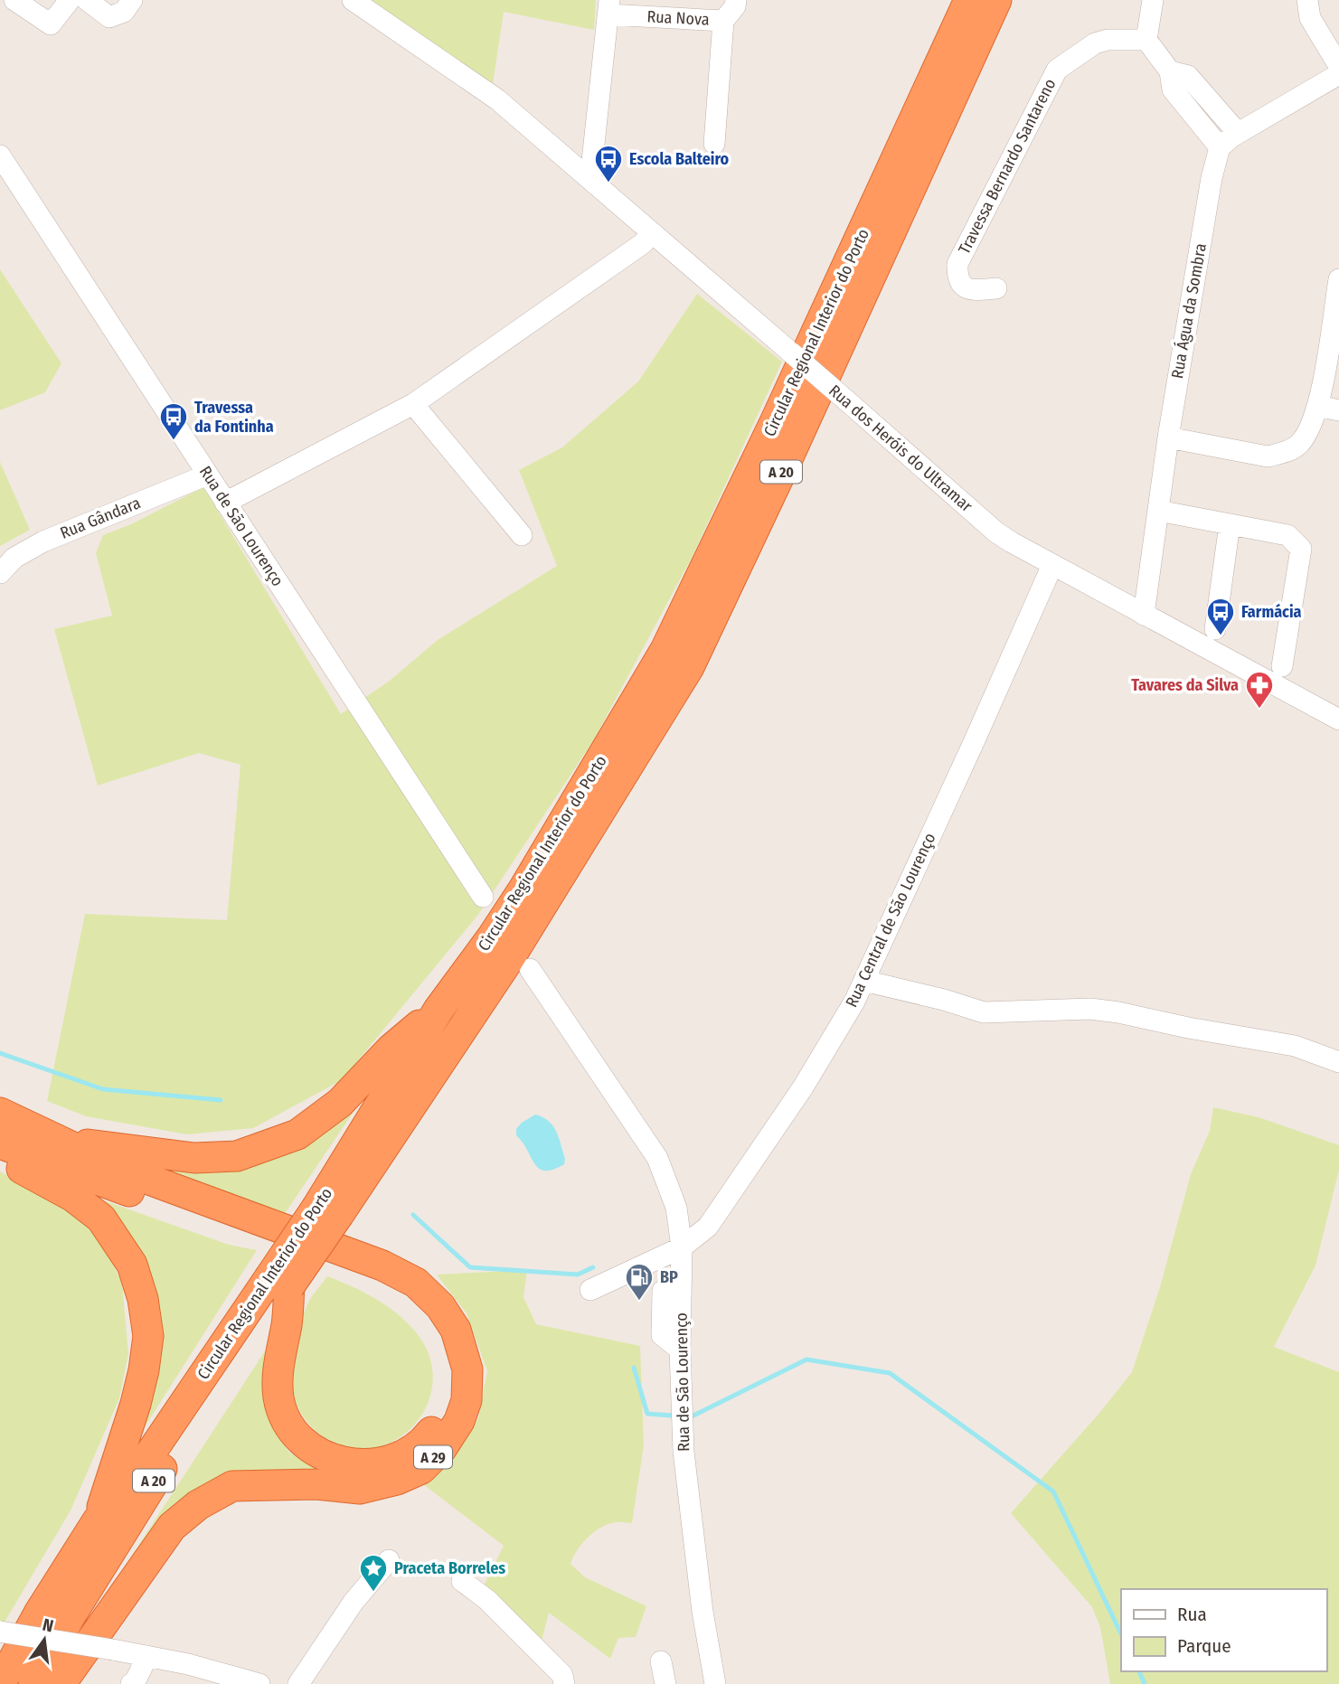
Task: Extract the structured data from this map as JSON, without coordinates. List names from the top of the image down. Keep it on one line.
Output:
{"streets":{"highway":["Circular Regional Interior do Porto","A 20","A 29"],"street":["Rua Nova","Travessa Bernardo Santareno","Rua Água da Sombra","Rua dos Heróis do Ultramar","Rua Gândara","Rua de São Lourenço","Rua Central de São Lourenço"]},"crossings":[["Rua Água da Sombra","Rua dos Heróis do Ultramar"],["Circular Regional Interior do Porto","A 29"],["Rua dos Heróis do Ultramar","Rua Central de São Lourenço"],["Rua Gândara","Rua de São Lourenço"],["Rua de São Lourenço","Rua Central de São Lourenço"]],"places":{"bus stop":["Escola Balteiro","Travessa da Fontinha","Farmácia"],"pharmacy":["Tavares da Silva"],"fuel station":["BP"],"place":["Praceta Borreles"]},"legend":["Rua","Parque"],"north":"top"}
